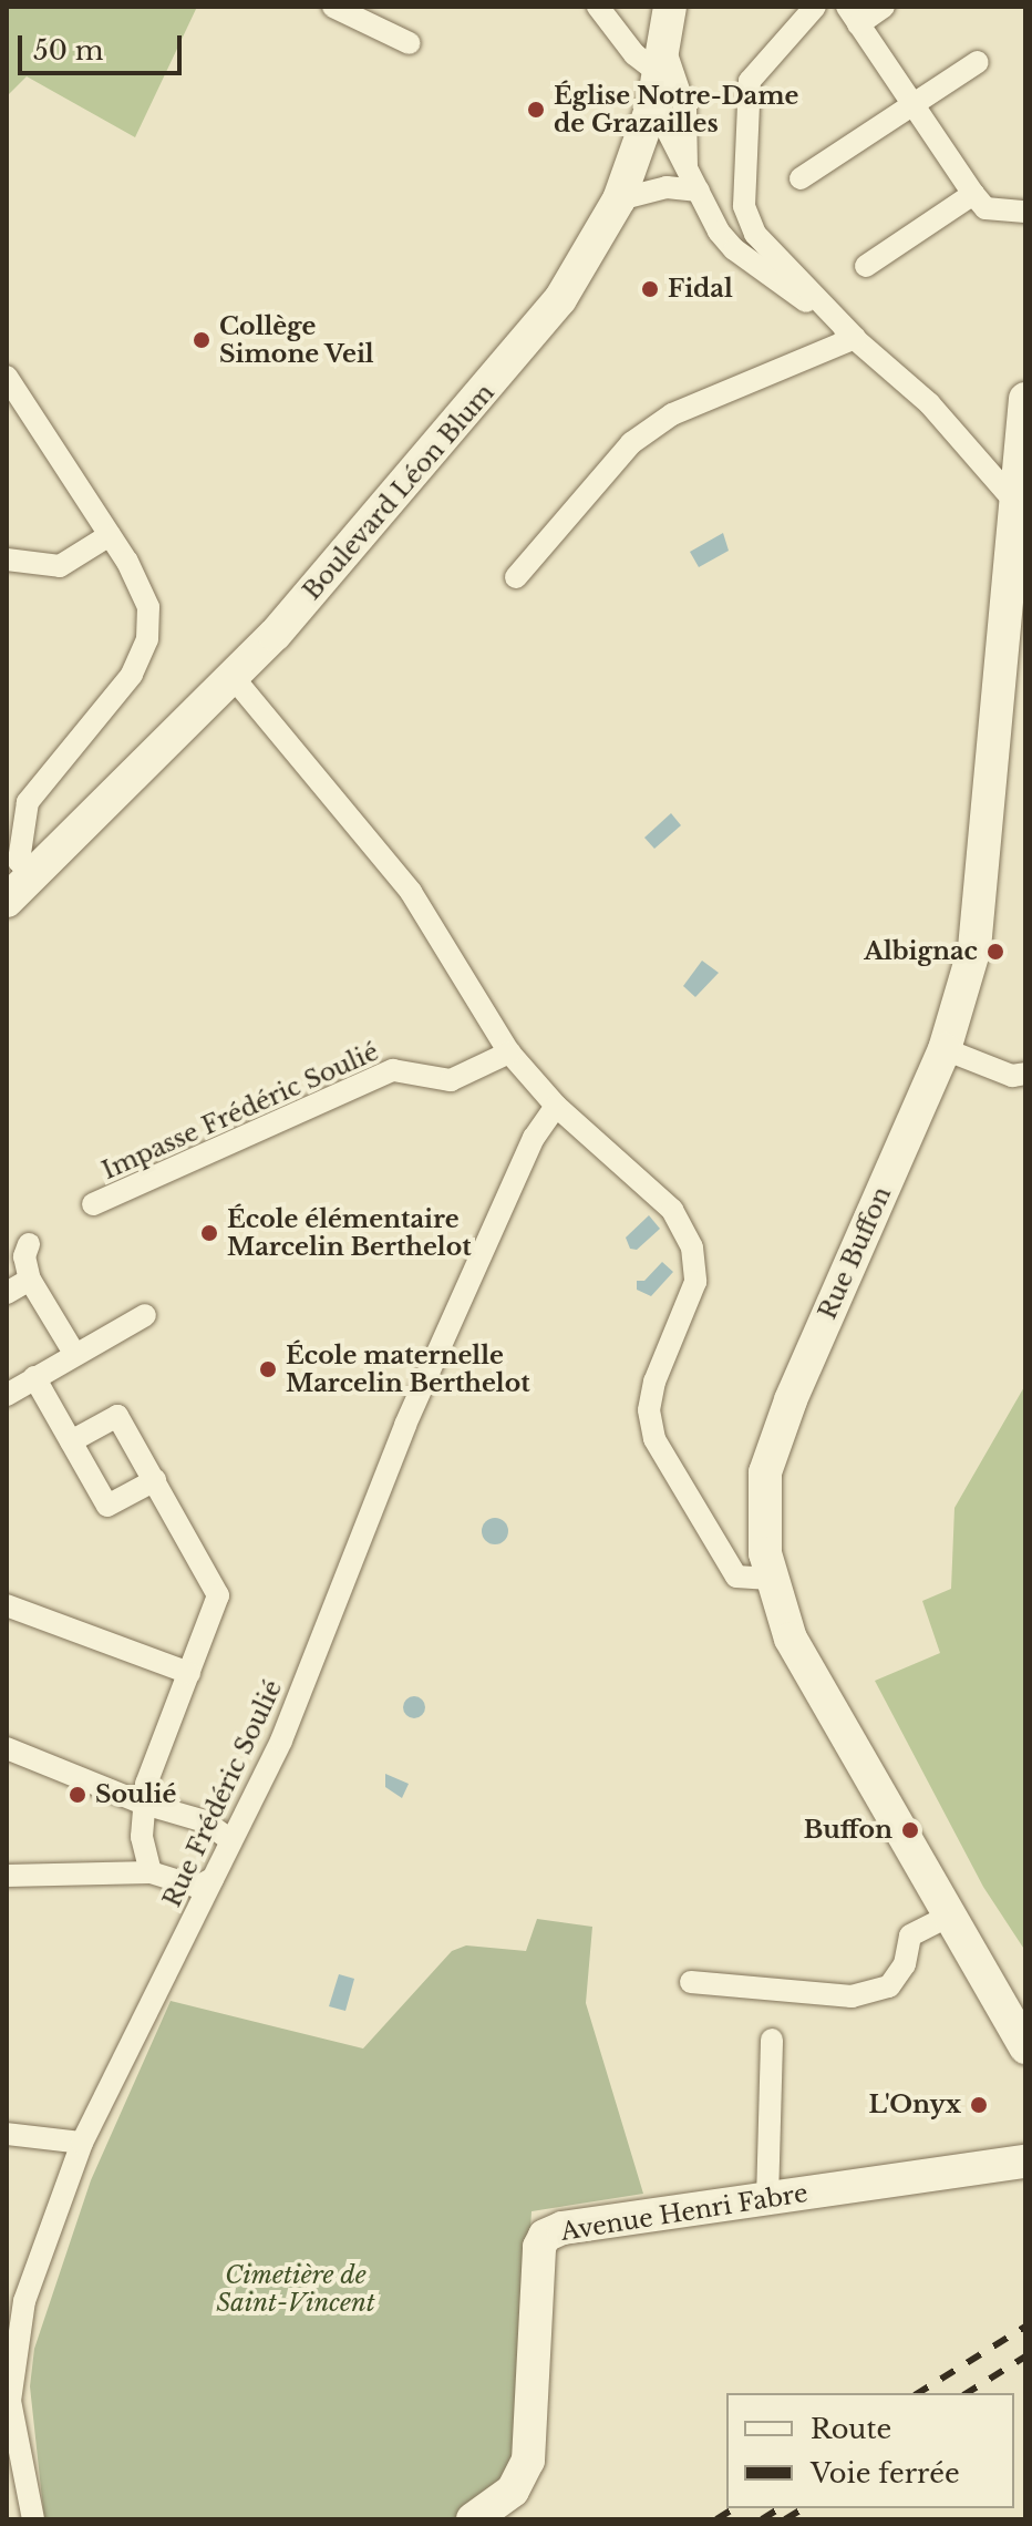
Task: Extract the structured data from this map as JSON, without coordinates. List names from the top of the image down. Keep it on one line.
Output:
{"streets":{"street":["Boulevard Léon Blum","Impasse Frédéric Soulié","Rue Buffon","Rue Frédéric Soulié","Avenue Henri Fabre"]},"parks":["Cimetière de Saint-Vincent"],"places":["Église Notre-Dame de Grazailles","Fidal","Collège Simone Veil","Albignac","École élémentaire Marcelin Berthelot","École maternelle Marcelin Berthelot","Soulié","Buffon","L'Onyx"],"legend":["Route","Voie ferrée"],"scale_bar":"50 m"}
